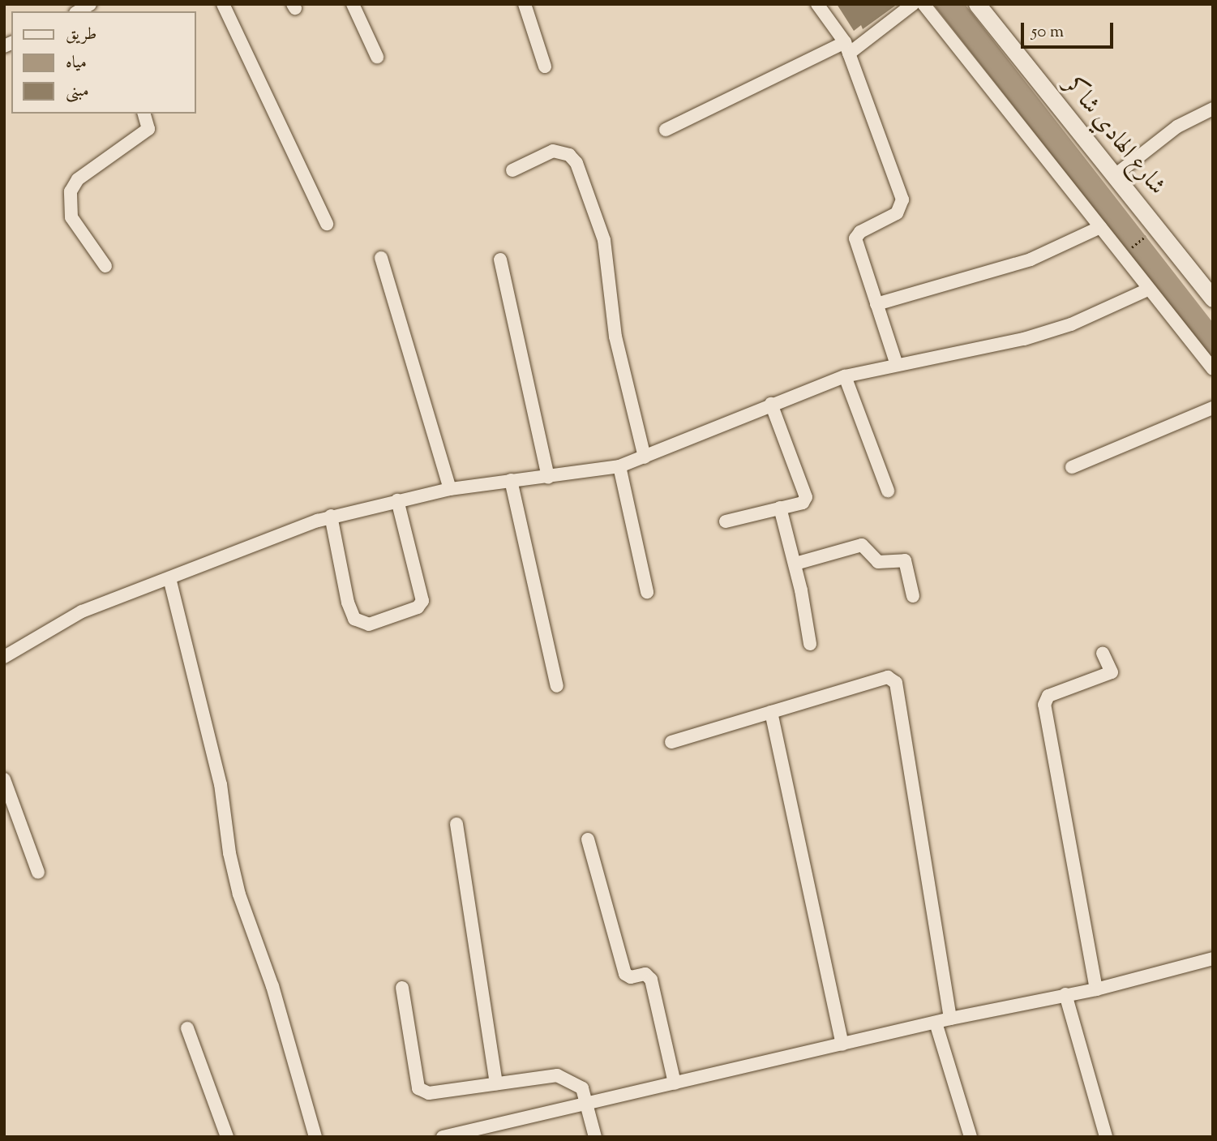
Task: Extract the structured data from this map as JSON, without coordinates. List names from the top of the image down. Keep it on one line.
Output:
{"streets":{"main road":["شارع الهادي شاكر"]},"legend":["طريق","مياه","مبنى"],"scale_bar":"50 m"}
